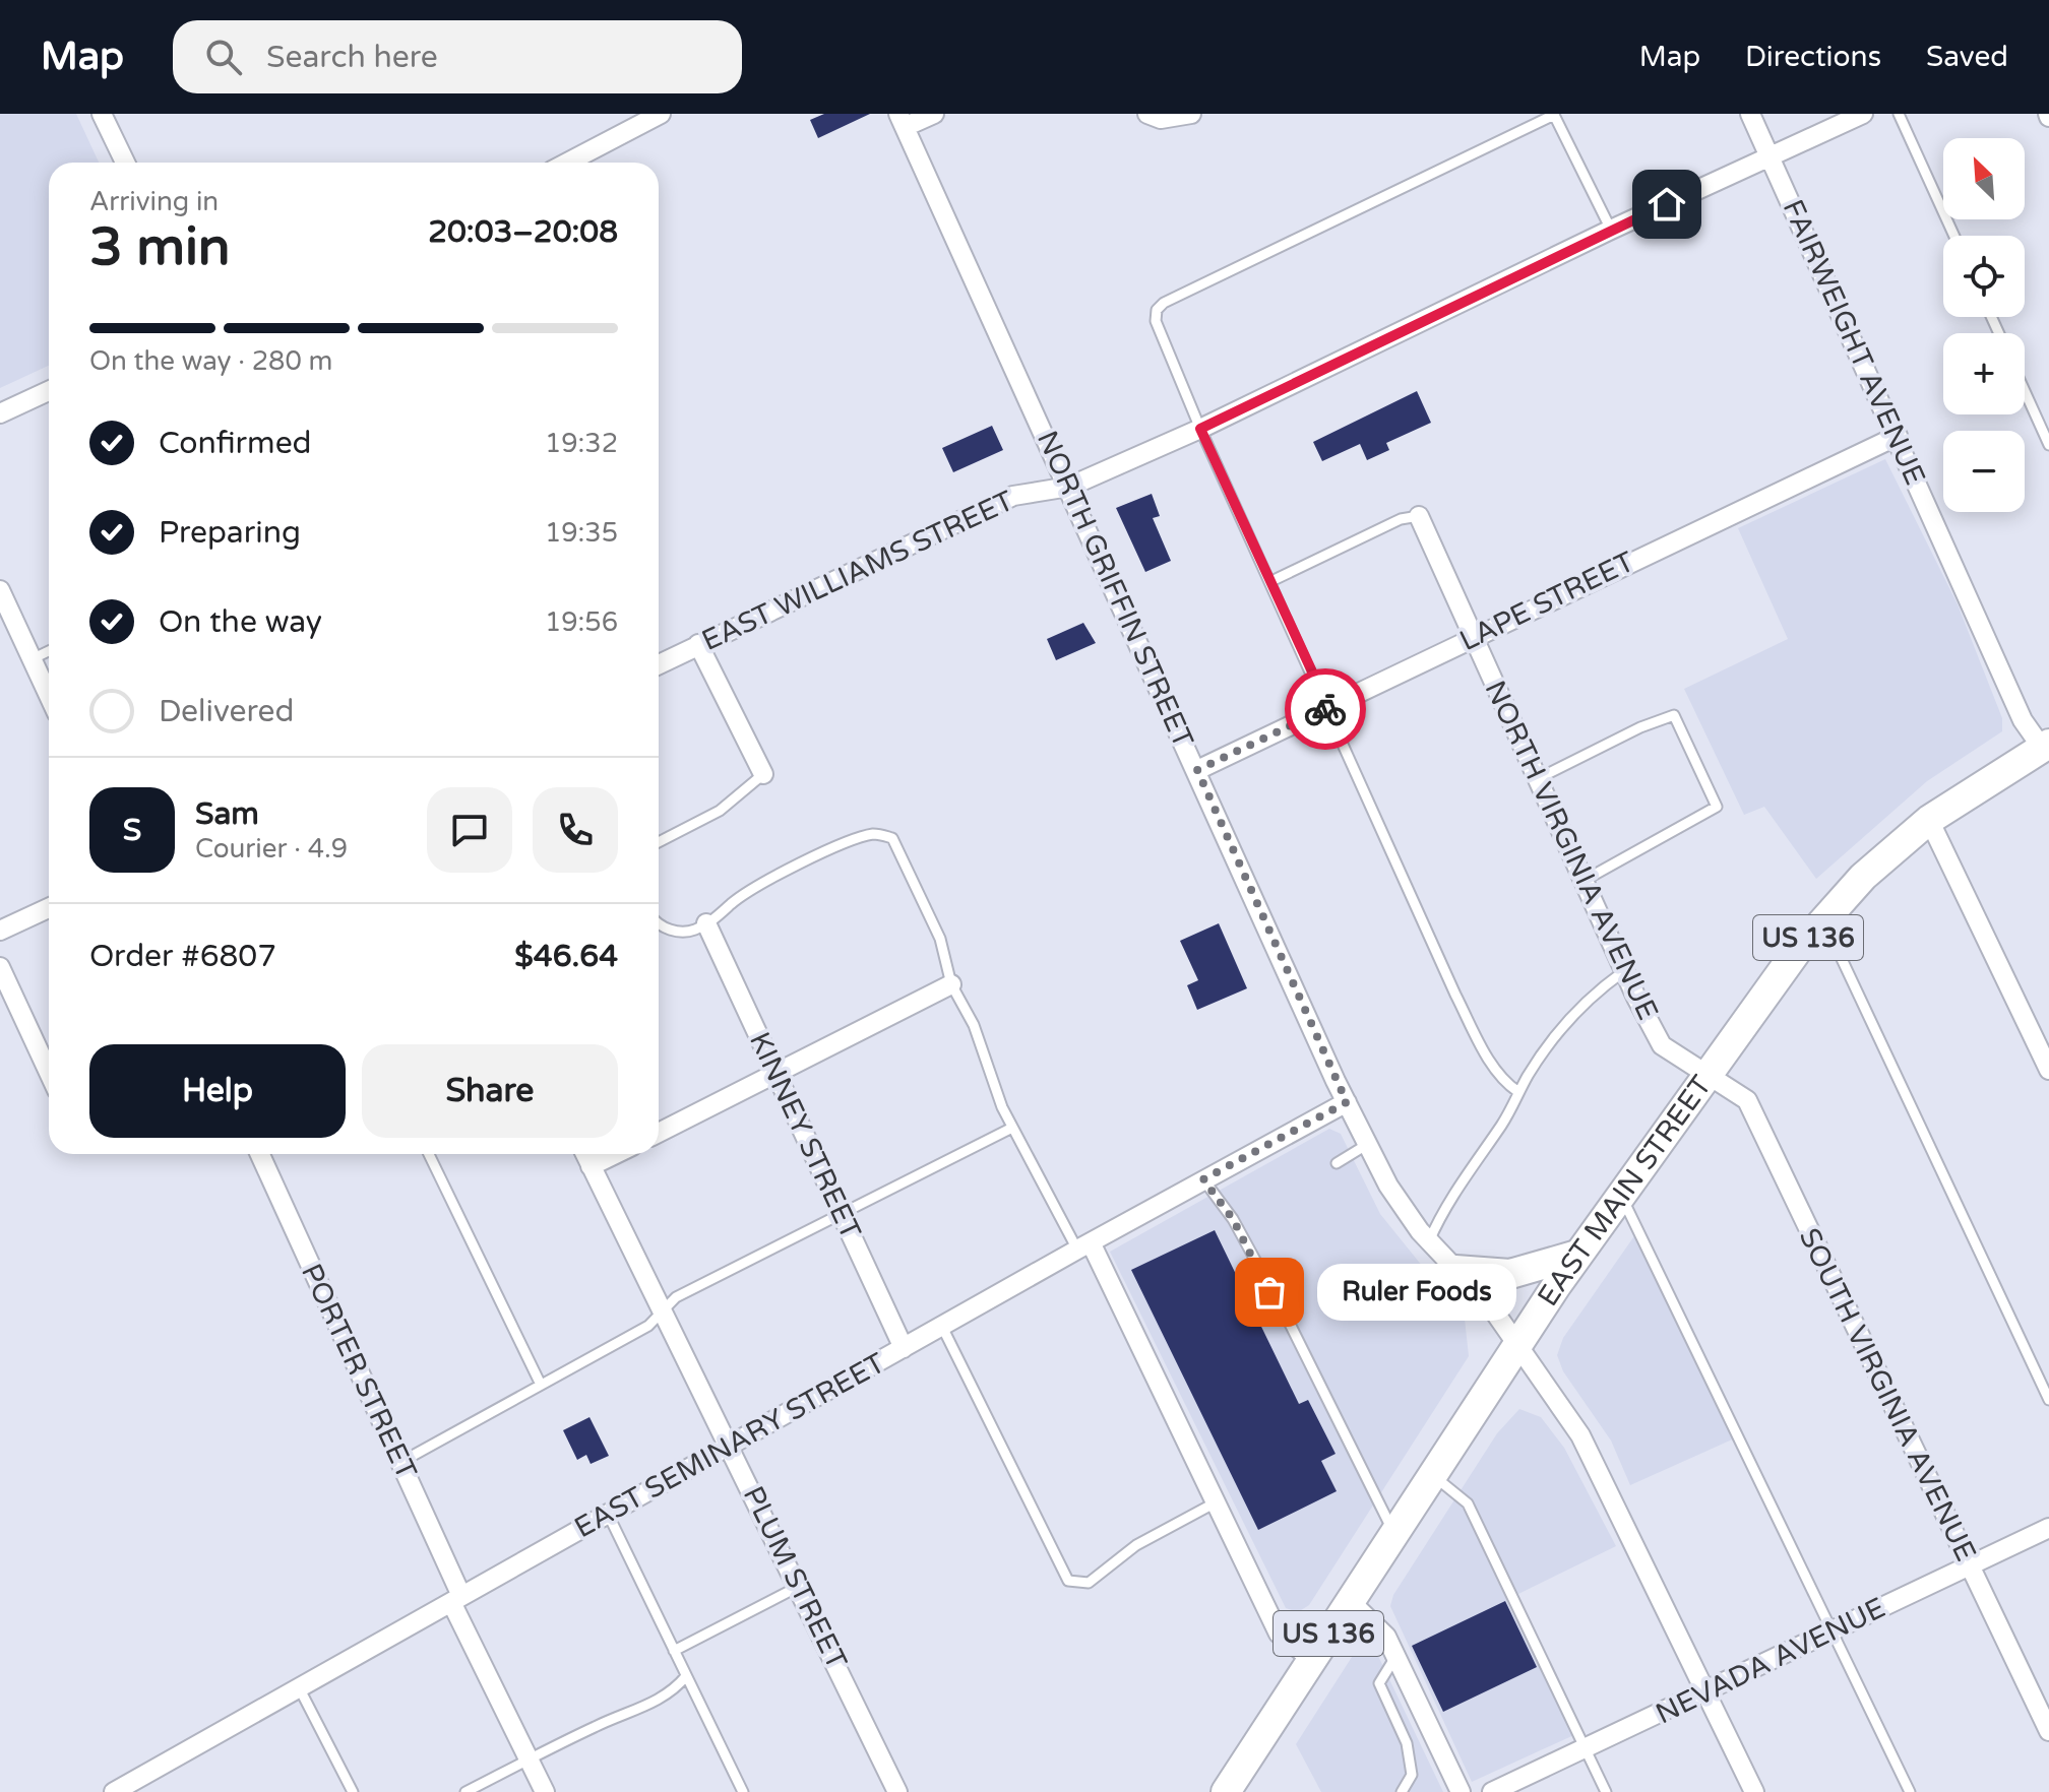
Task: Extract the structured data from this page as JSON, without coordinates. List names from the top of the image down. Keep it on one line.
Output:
{"streets":{"main road":["US 136","EAST MAIN STREET"],"street":["FAIRWEIGHT AVENUE","EAST WILLIAMS STREET","NORTH GRIFFIN STREET","LAPE STREET","NORTH VIRGINIA AVENUE","KINNEY STREET","PORTER STREET","SOUTH VIRGINIA AVENUE","EAST SEMINARY STREET","PLUM STREET","NEVADA AVENUE"]},"crossings":[["FAIRWEIGHT AVENUE","EAST WILLIAMS STREET"],["FAIRWEIGHT AVENUE","LAPE STREET"],["FAIRWEIGHT AVENUE","EAST MAIN STREET"],["EAST WILLIAMS STREET","NORTH GRIFFIN STREET"],["NORTH GRIFFIN STREET","LAPE STREET"],["NORTH GRIFFIN STREET","EAST MAIN STREET"],["NORTH GRIFFIN STREET","EAST SEMINARY STREET"],["NORTH GRIFFIN STREET","NEVADA AVENUE"],["LAPE STREET","NORTH VIRGINIA AVENUE"],["NORTH VIRGINIA AVENUE","EAST MAIN STREET"],["NORTH VIRGINIA AVENUE","SOUTH VIRGINIA AVENUE"],["KINNEY STREET","EAST SEMINARY STREET"],["EAST MAIN STREET","SOUTH VIRGINIA AVENUE"],["PORTER STREET","EAST SEMINARY STREET"],["SOUTH VIRGINIA AVENUE","NEVADA AVENUE"],["EAST SEMINARY STREET","PLUM STREET"]],"places":["Ruler Foods"],"north":"top left","page":{"header":"Map","search":"Search here","nav":["Map","Directions","Saved"],"map_buttons":["+","−"],"heading":["3 min","Arriving in","20:03–20:08"],"panel":["Sam","Courier · 4.9","Order #6807","$46.64"],"bar":"On the way · 280 m","list":[["Confirmed","19:32"],["Preparing","19:35"],["On the way","19:56"],"Delivered"],"round":"S","buttons":["Help","Share"],"bubble":"Ruler Foods"}}
